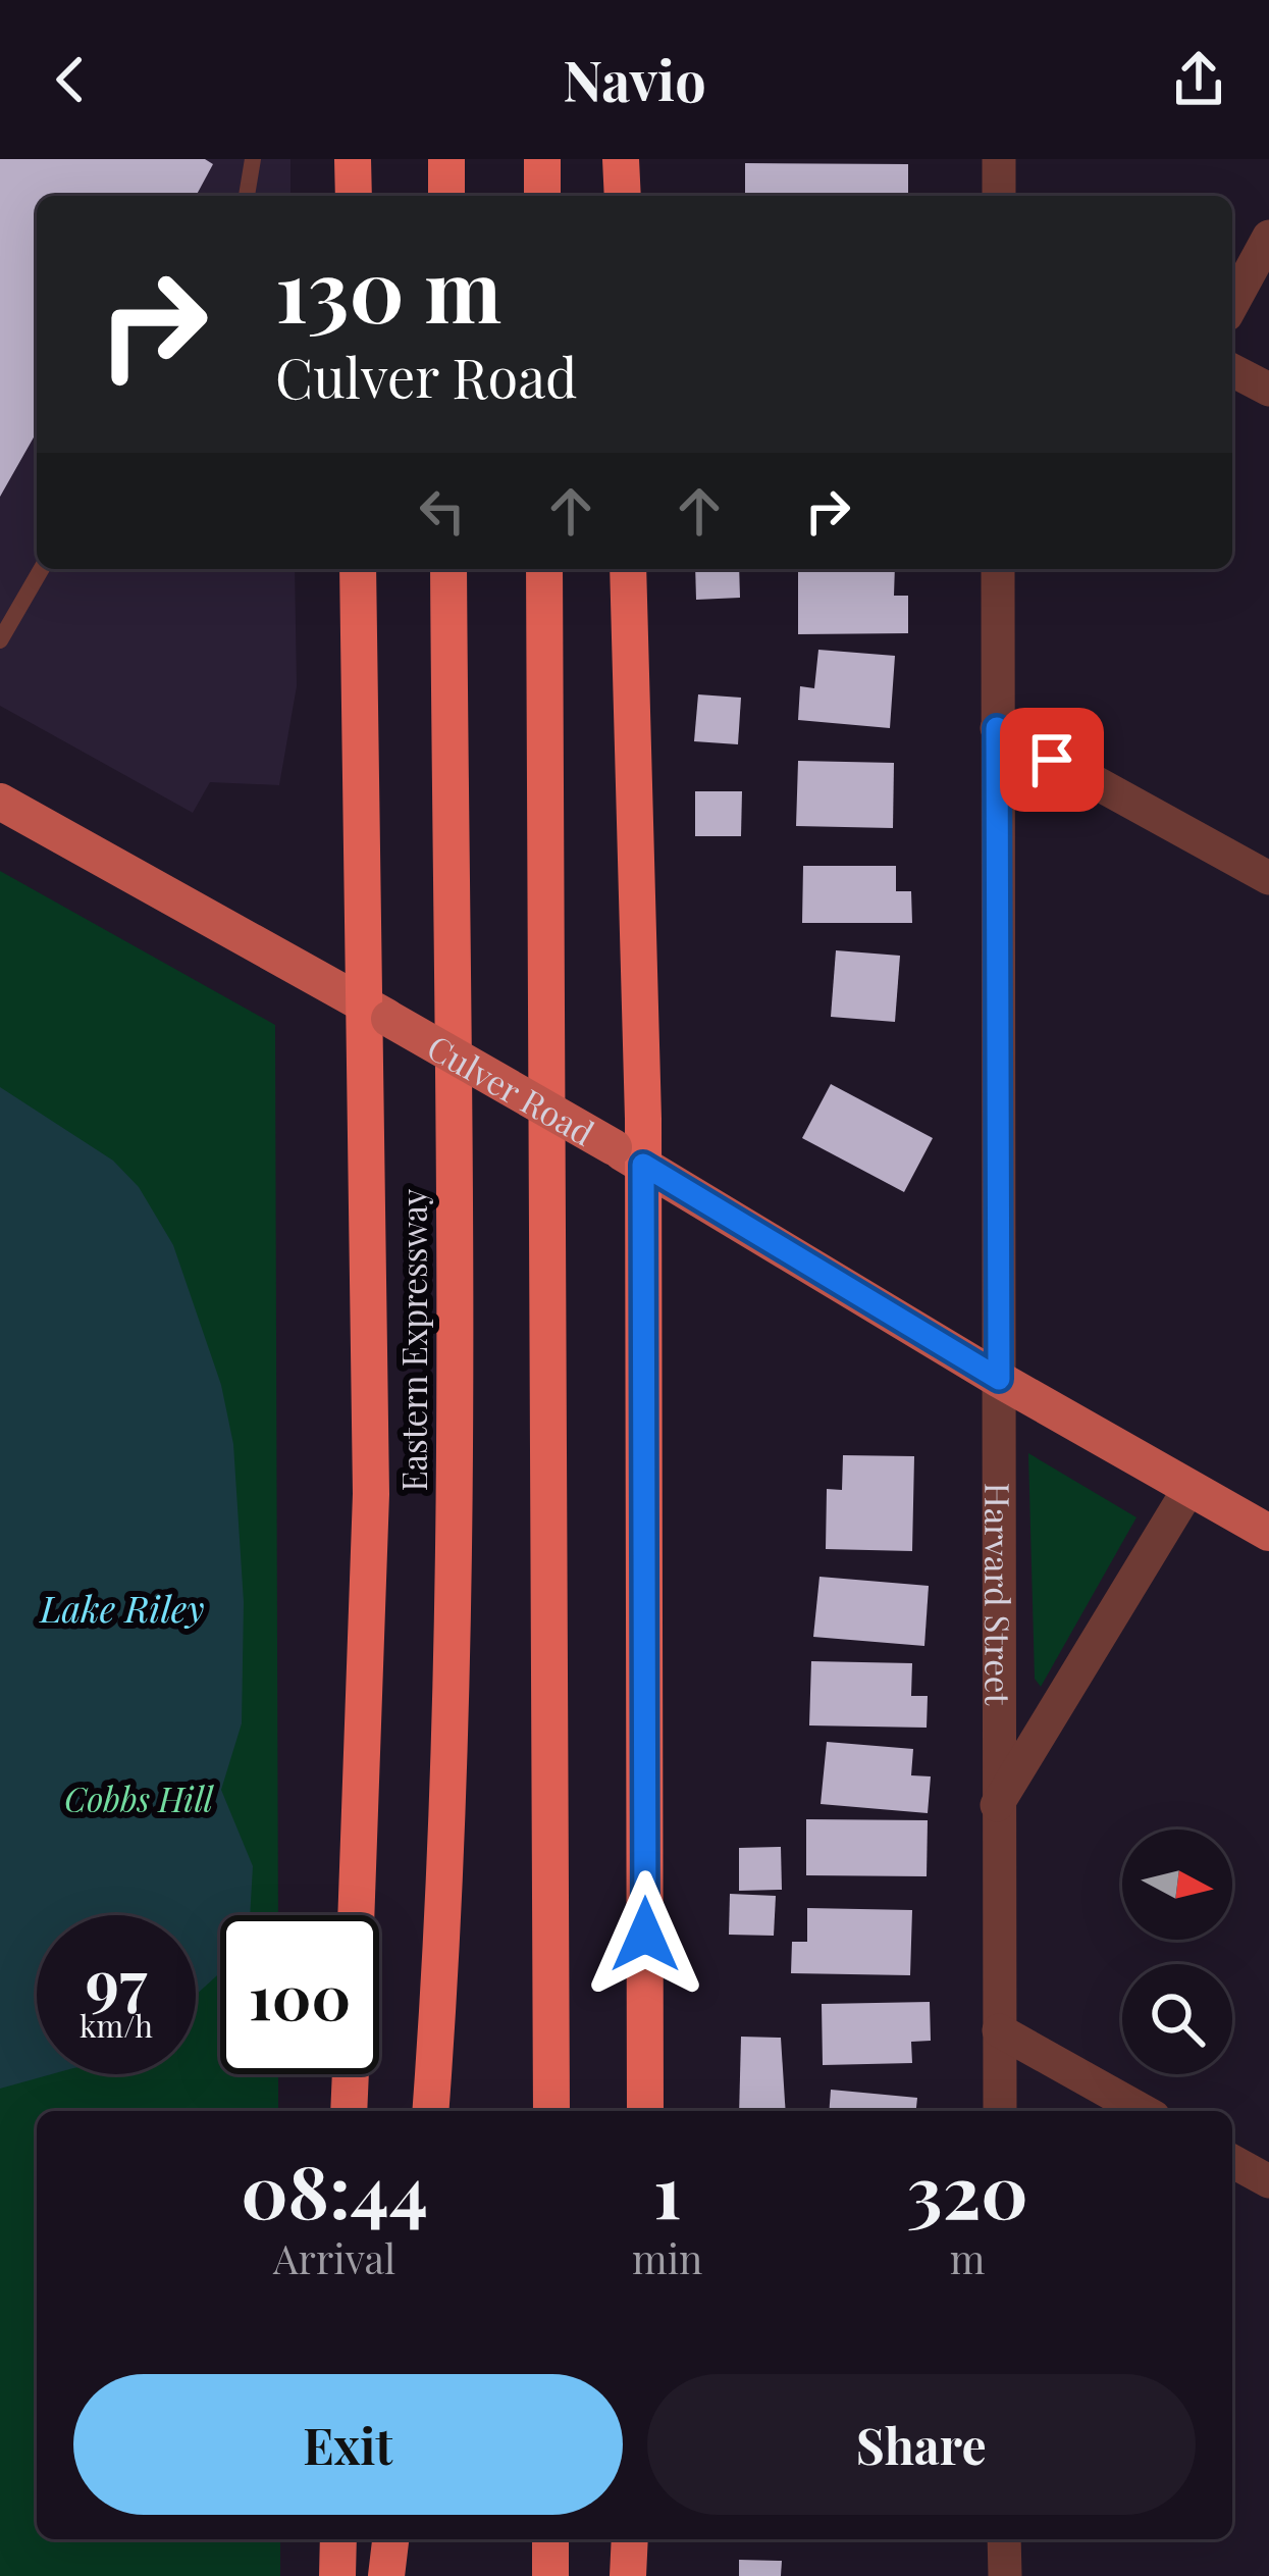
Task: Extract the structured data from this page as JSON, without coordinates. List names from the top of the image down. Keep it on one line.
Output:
{"streets":{"highway":["Eastern Expressway"],"main road":["Culver Road"],"street":["Harvard Street"]},"crossings":[["Culver Road","Harvard Street"]],"water":["Lake Riley"],"parks":["Cobbs Hill"],"north":"right","page":{"header":"Navio","turn":["130 m","Culver Road"],"speed":"97 km/h","limit":"100","eta":["08:44","Arrival","1","min","320","m"],"buttons":["Exit","Share"]}}
